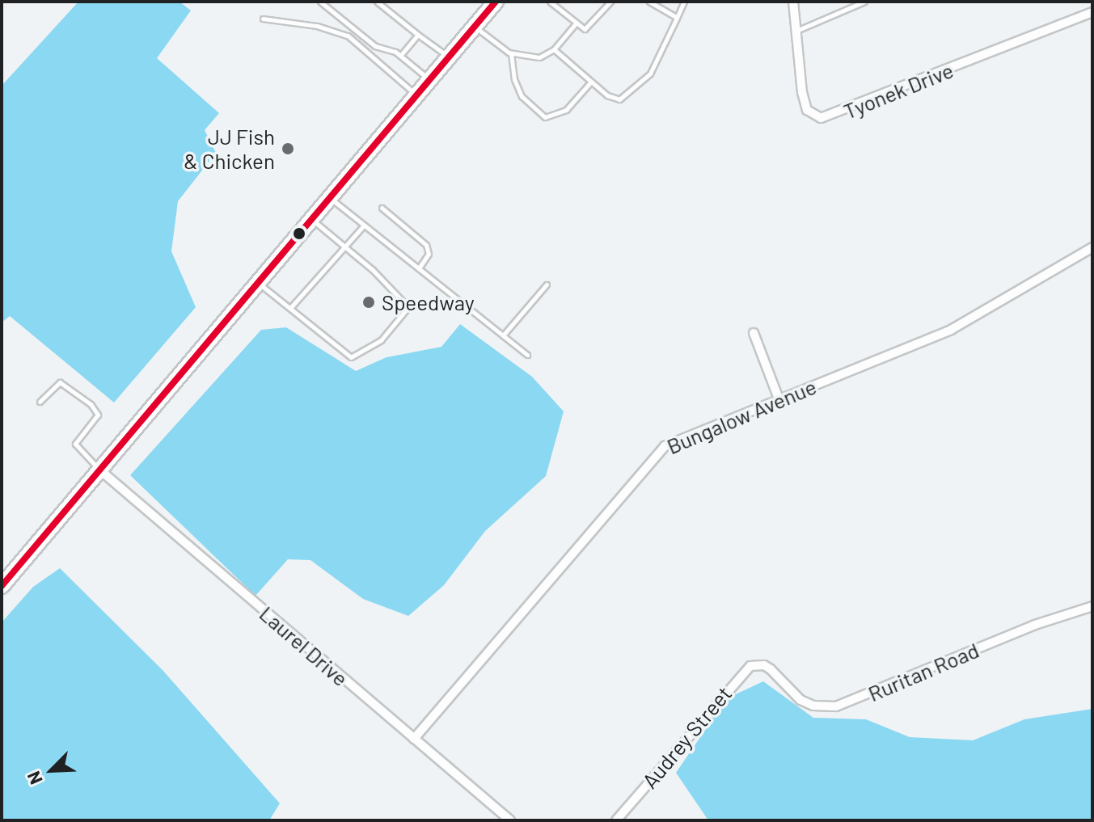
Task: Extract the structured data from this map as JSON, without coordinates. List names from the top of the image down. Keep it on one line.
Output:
{"streets":{"street":["Tyonek Drive","Bungalow Avenue","Laurel Drive","Ruritan Road","Audrey Street"]},"crossings":[["Bungalow Avenue","Laurel Drive"],["Ruritan Road","Audrey Street"]],"places":["JJ Fish & Chicken","Speedway"],"north":"bottom left"}
